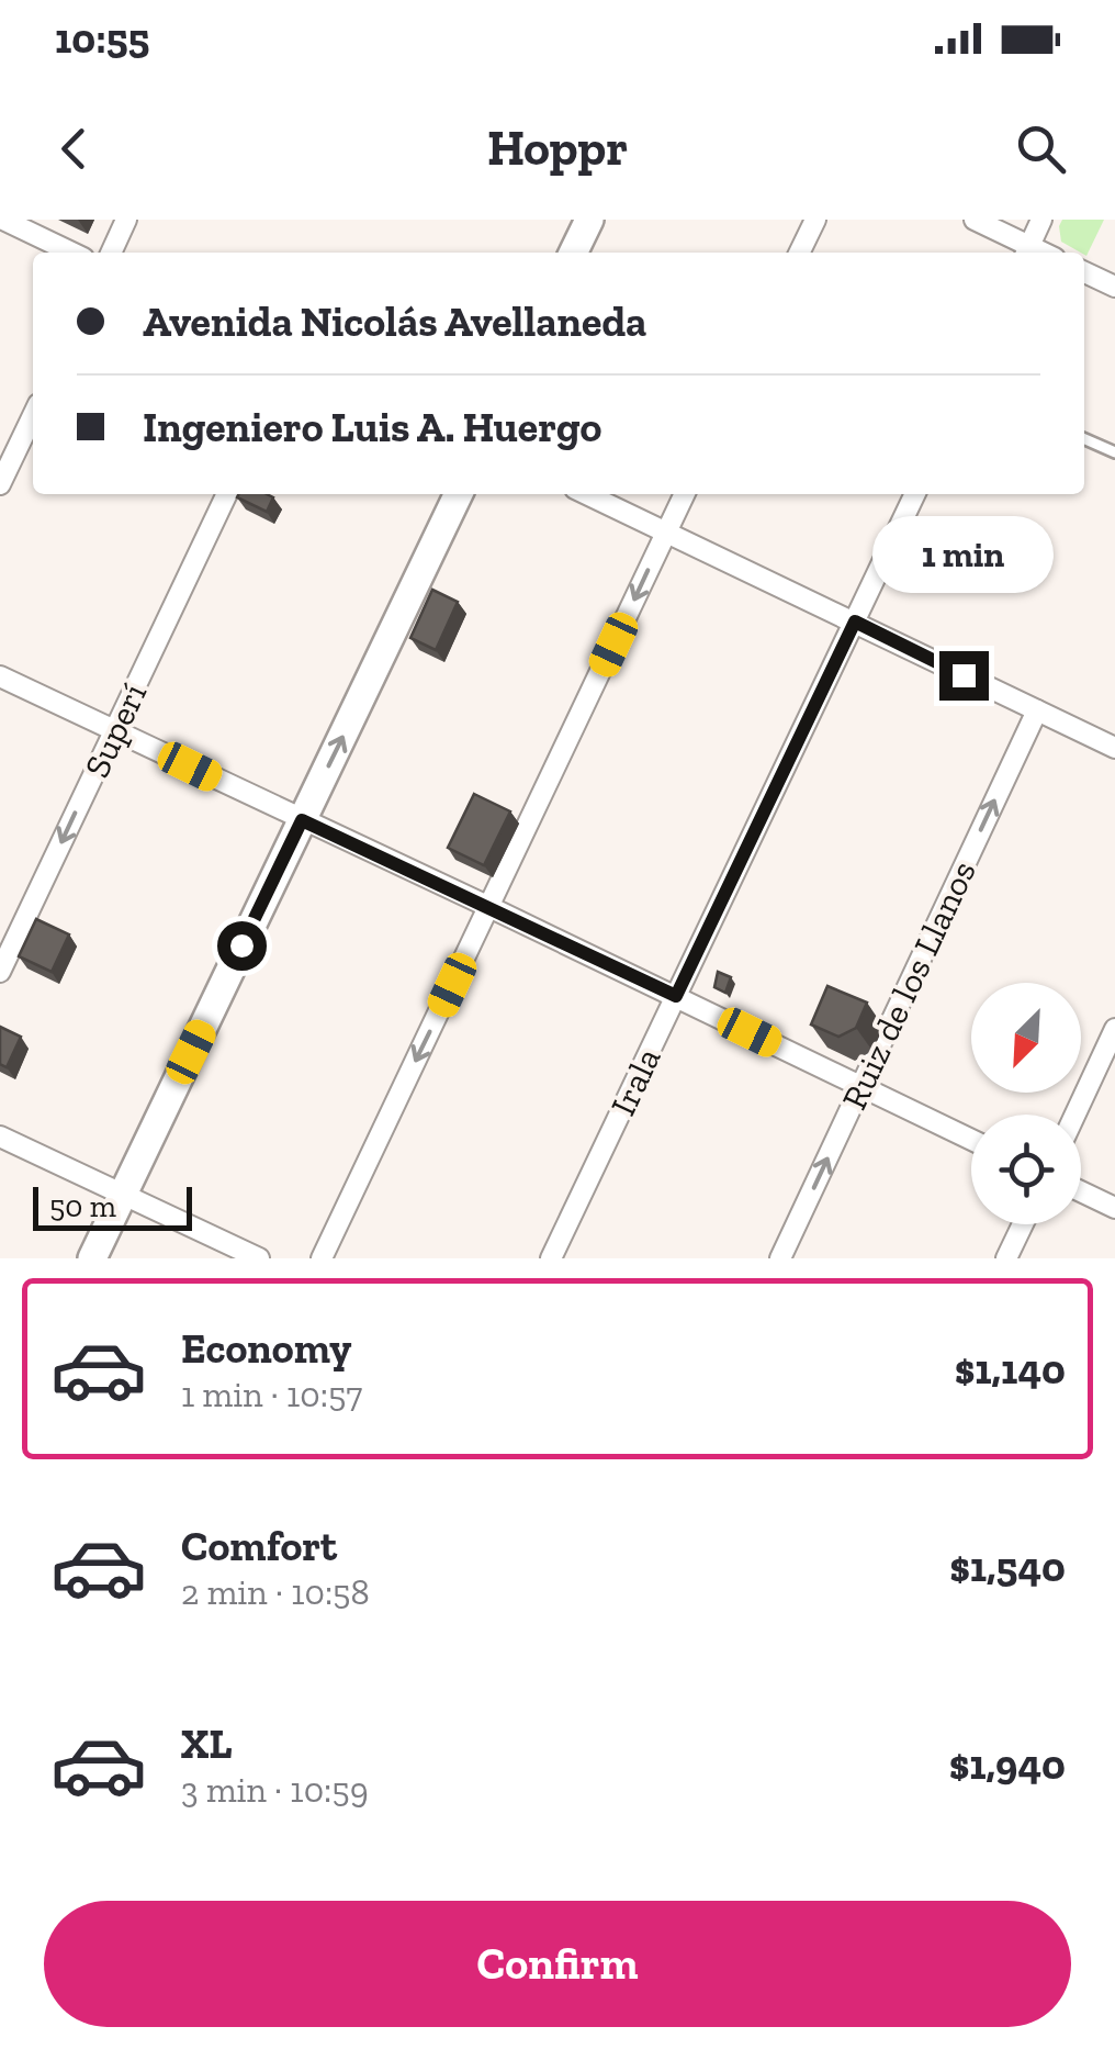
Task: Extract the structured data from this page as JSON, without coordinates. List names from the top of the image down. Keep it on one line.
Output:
{"streets":{"street":["Superí","Ruiz de los Llanos","Irala"]},"one_way":["Superí","Ruiz de los Llanos"],"scale_bar":"50 m","north":"bottom left","page":{"status":"10:55","header":"Hoppr","banner":["Avenida Nicolás Avellaneda","Ingeniero Luis A. Huergo"],"bubble":"1 min","scale":"50 m","list":[{"name":"Economy","note":"1 min · 10:57","value":"$1,140"},{"name":"Comfort","note":"2 min · 10:58","value":"$1,540"},{"name":"XL","note":"3 min · 10:59","value":"$1,940"}],"buttons":"Confirm"}}
